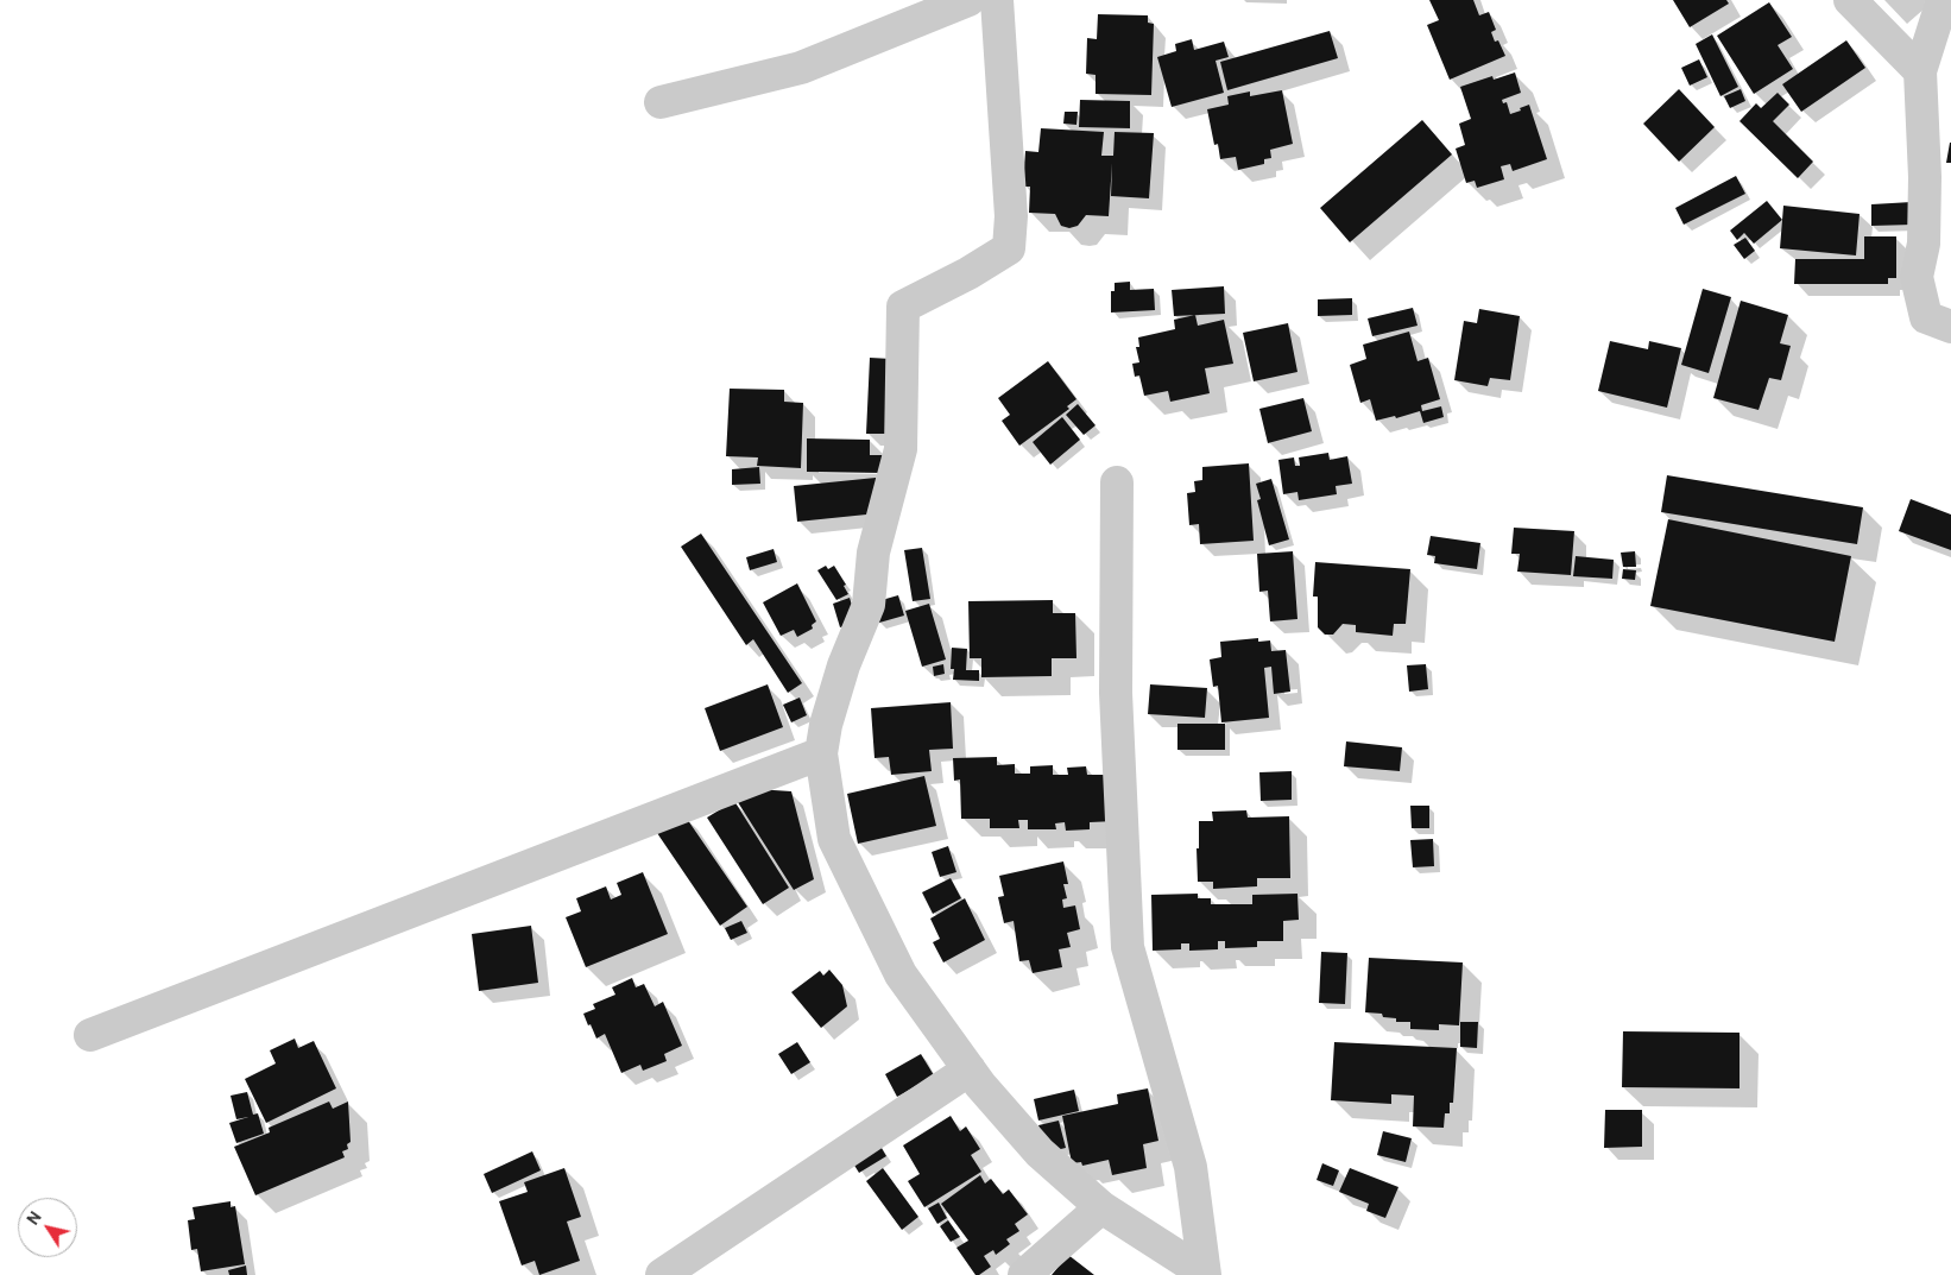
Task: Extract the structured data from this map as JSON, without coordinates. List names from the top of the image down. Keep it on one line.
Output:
{"north":"top left"}
